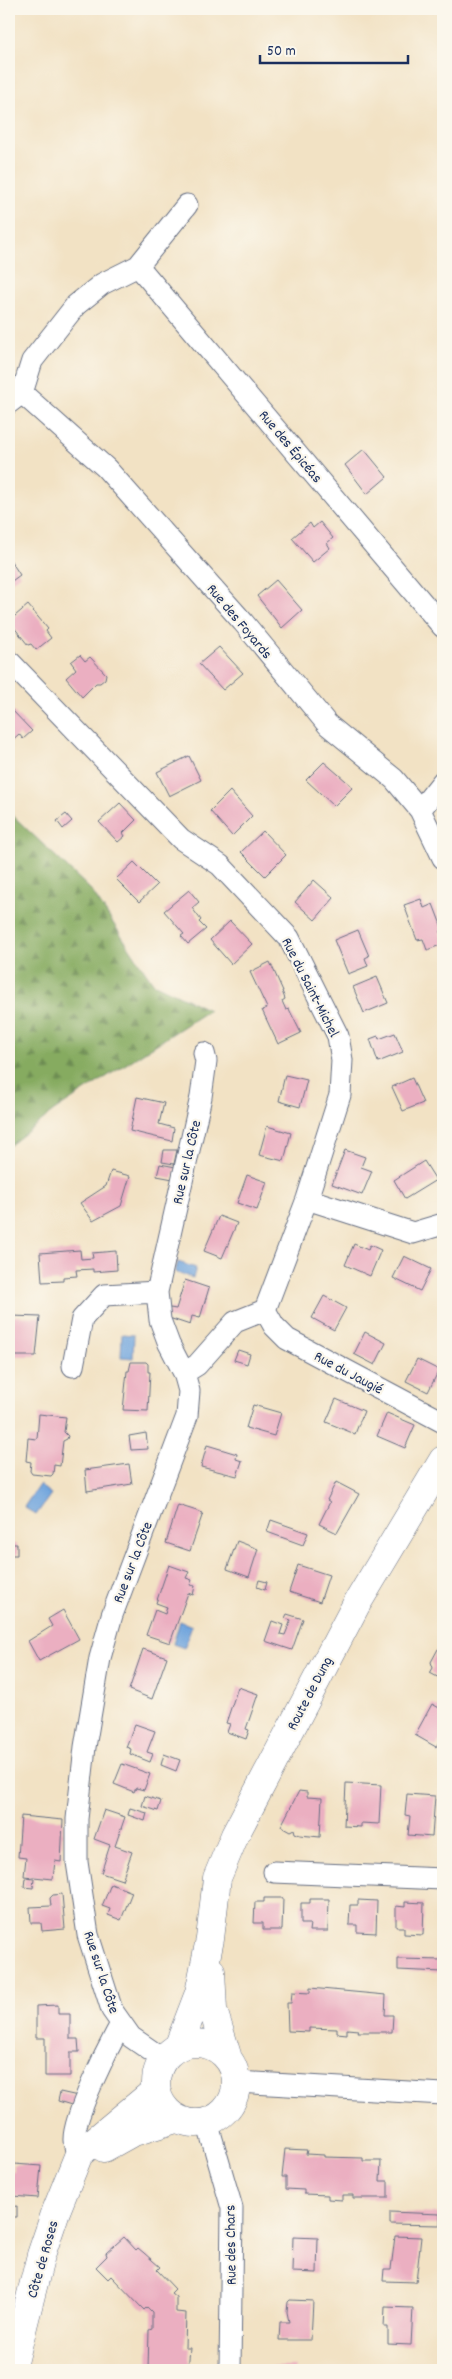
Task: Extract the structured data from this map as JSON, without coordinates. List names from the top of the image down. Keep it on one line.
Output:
{"streets":{"street":["Rue des Épicéas","Rue des Foyards","Rue du Saint-Michel","Rue sur la Côte","Rue du Jaugié","Route de Dung","Rue des Chars","Côte de Roses"]},"crossings":[["Rue du Saint-Michel","Rue du Jaugié"],["Rue sur la Côte","Route de Dung"],["Rue sur la Côte","Rue des Chars"],["Rue sur la Côte","Côte de Roses"],["Route de Dung","Rue des Chars"],["Route de Dung","Côte de Roses"],["Rue des Chars","Côte de Roses"]],"scale_bar":"50 m"}
